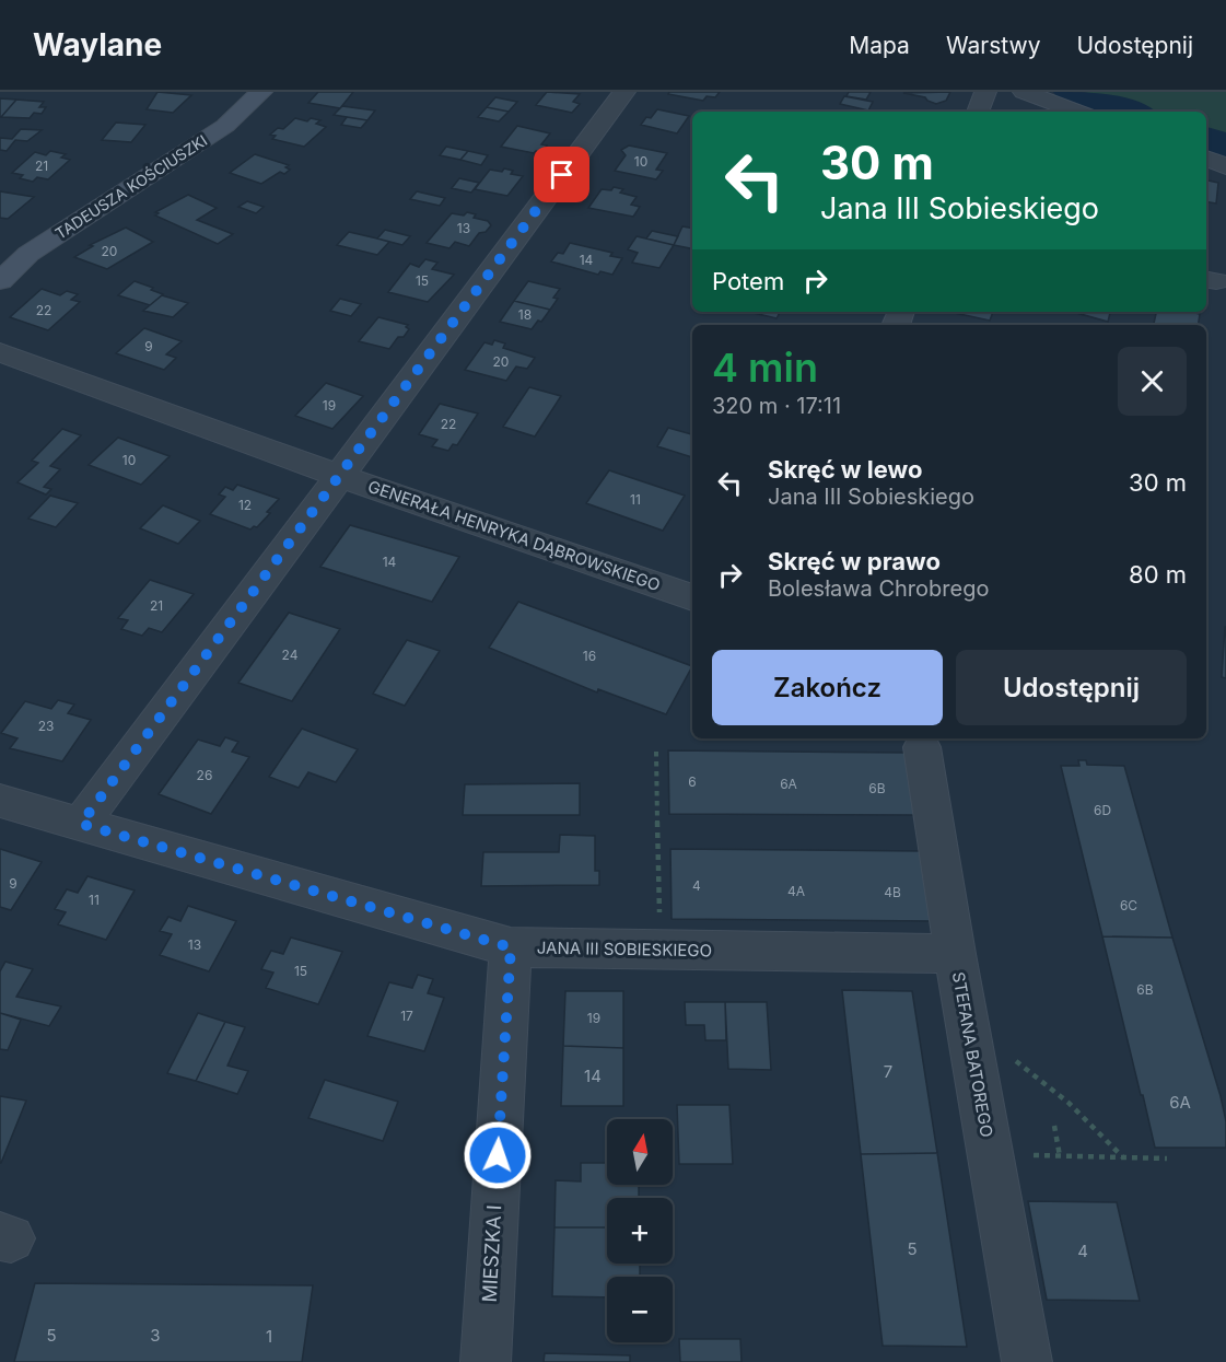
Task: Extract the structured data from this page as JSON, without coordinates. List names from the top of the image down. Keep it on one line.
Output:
{"streets":{"street":["TADEUSZA KOŚCIUSZKI","GENERAŁA HENRYKA DĄBROWSKIEGO","JANA III SOBIESKIEGO","STEFANA BATOREGO","MIESZKA I"]},"crossings":[["JANA III SOBIESKIEGO","STEFANA BATOREGO"],["JANA III SOBIESKIEGO","MIESZKA I"]],"house_numbers":["10","21","13","20","14","15","22","18","9","20","19","22","10","11","12","14","21","24","16","23","26","6","6A","6B","6D","9","4","4A","4B","11","6C","13","15","6B","17","19","7","14","6A","5","4","5","3","1"],"north":"top","page":{"header":"Waylane","nav":["Mapa","Warstwy","Udostępnij"],"turn":["30 m","Jana III Sobieskiego"],"then":"Potem","heading":["4 min","320 m · 17:11"],"list":[{"name":"Skręć w lewo","note":"Jana III Sobieskiego","value":"30 m"},{"name":"Skręć w prawo","note":"Bolesława Chrobrego","value":"80 m"}],"buttons":["Zakończ","Udostępnij"],"map_buttons":["+","−"]}}
